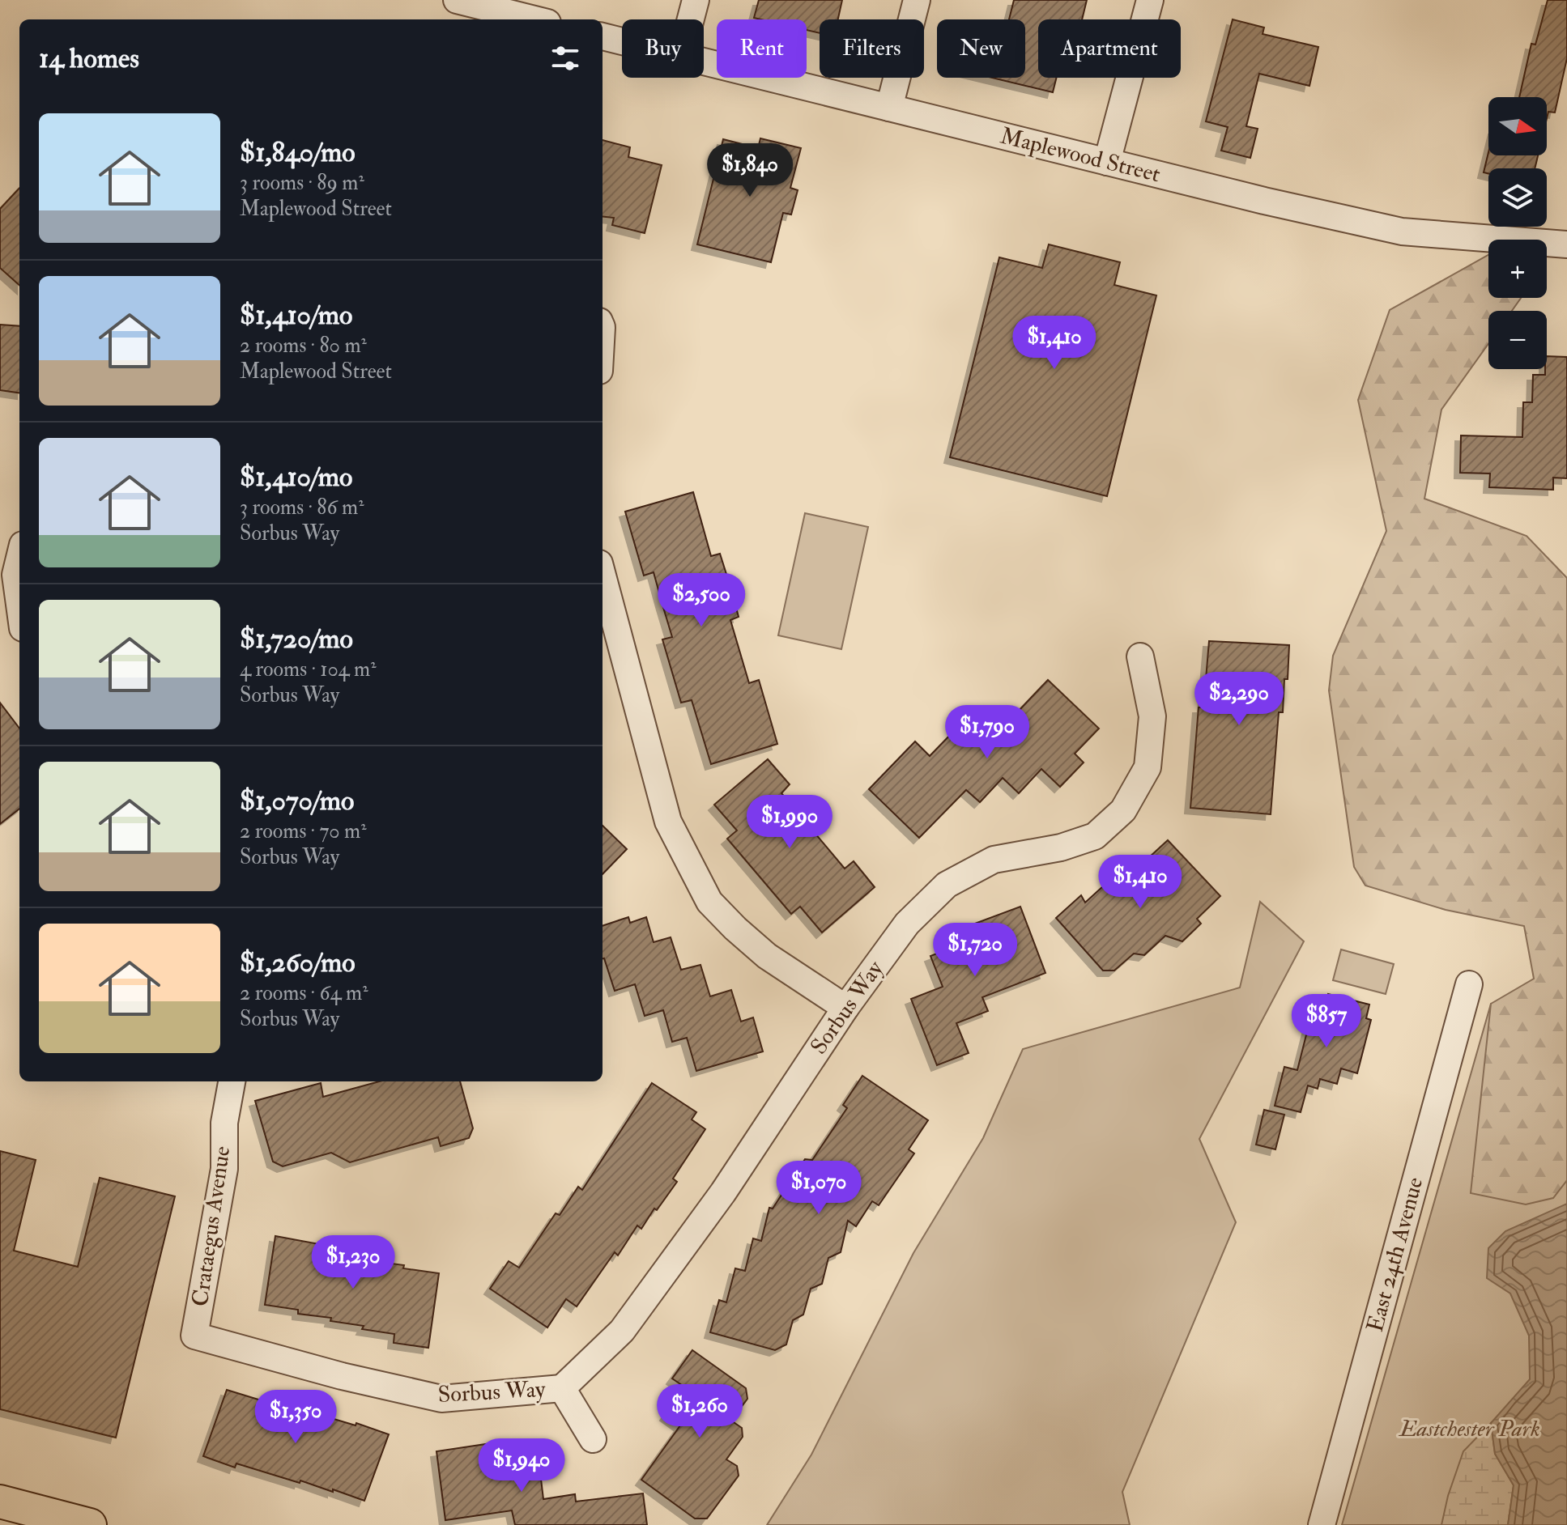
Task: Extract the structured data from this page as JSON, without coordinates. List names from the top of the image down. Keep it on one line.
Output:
{"streets":{"street":["Maplewood Street","Sorbus Way","Crataegus Avenue","East 24th Avenue"]},"crossings":[["Sorbus Way","Crataegus Avenue"]],"parks":["Eastchester Park"],"north":"right","page":{"chip":["Buy","Rent","Filters","New","Apartment"],"heading":"14 homes","map_buttons":["+","−"],"list":[{"name":"$1,840/mo","note":"3 rooms · 89 m² · Maplewood Street"},{"name":"$1,410/mo","note":"2 rooms · 80 m² · Maplewood Street"},{"name":"$1,410/mo","note":"3 rooms · 86 m² · Sorbus Way"},{"name":"$1,720/mo","note":"4 rooms · 104 m² · Sorbus Way"},{"name":"$1,070/mo","note":"2 rooms · 70 m² · Sorbus Way"},{"name":"$1,260/mo","note":"2 rooms · 64 m² · Sorbus Way"}],"price":["$1,840","$1,410","$2,500","$2,290","$1,790","$1,990","$1,410","$1,720","$857","$1,070","$1,230","$1,260","$1,350","$1,940"]}}
